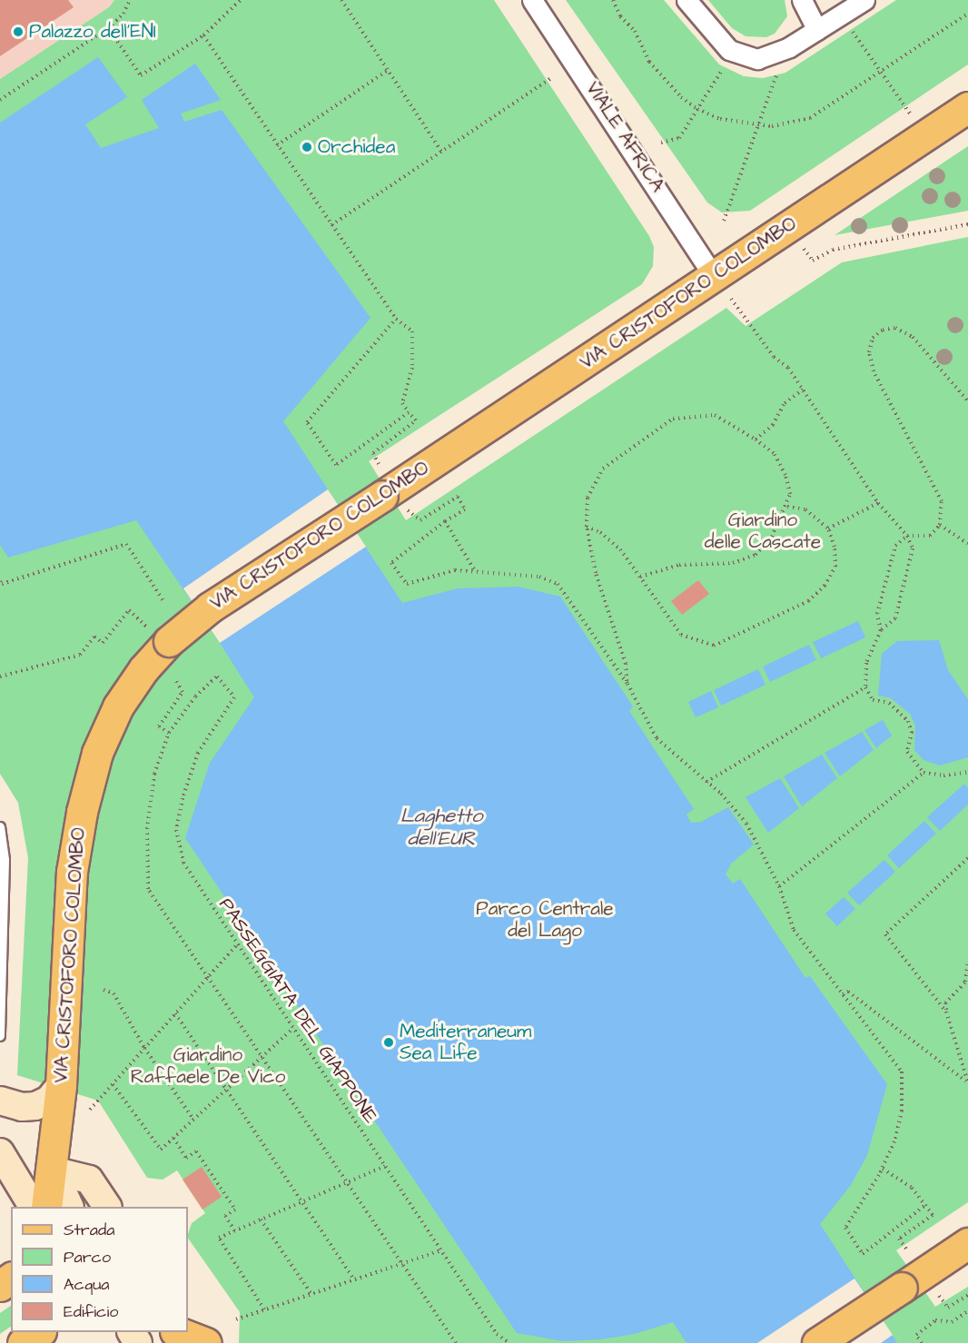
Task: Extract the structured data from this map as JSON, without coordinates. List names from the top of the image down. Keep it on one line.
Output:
{"streets":{"main road":["VIA CRISTOFORO COLOMBO"],"street":["VIALE AFRICA"],"path":["PASSEGGIATA DEL GIAPPONE"]},"crossings":[["VIALE AFRICA","VIA CRISTOFORO COLOMBO"]],"water":["Laghetto dell'EUR"],"parks":["Giardino delle Cascate","Parco Centrale del Lago","Giardino Raffaele De Vico"],"places":["Palazzo dell'ENI","Orchidea","Mediterraneum Sea Life"],"legend":["Strada","Parco","Acqua","Edificio"]}
